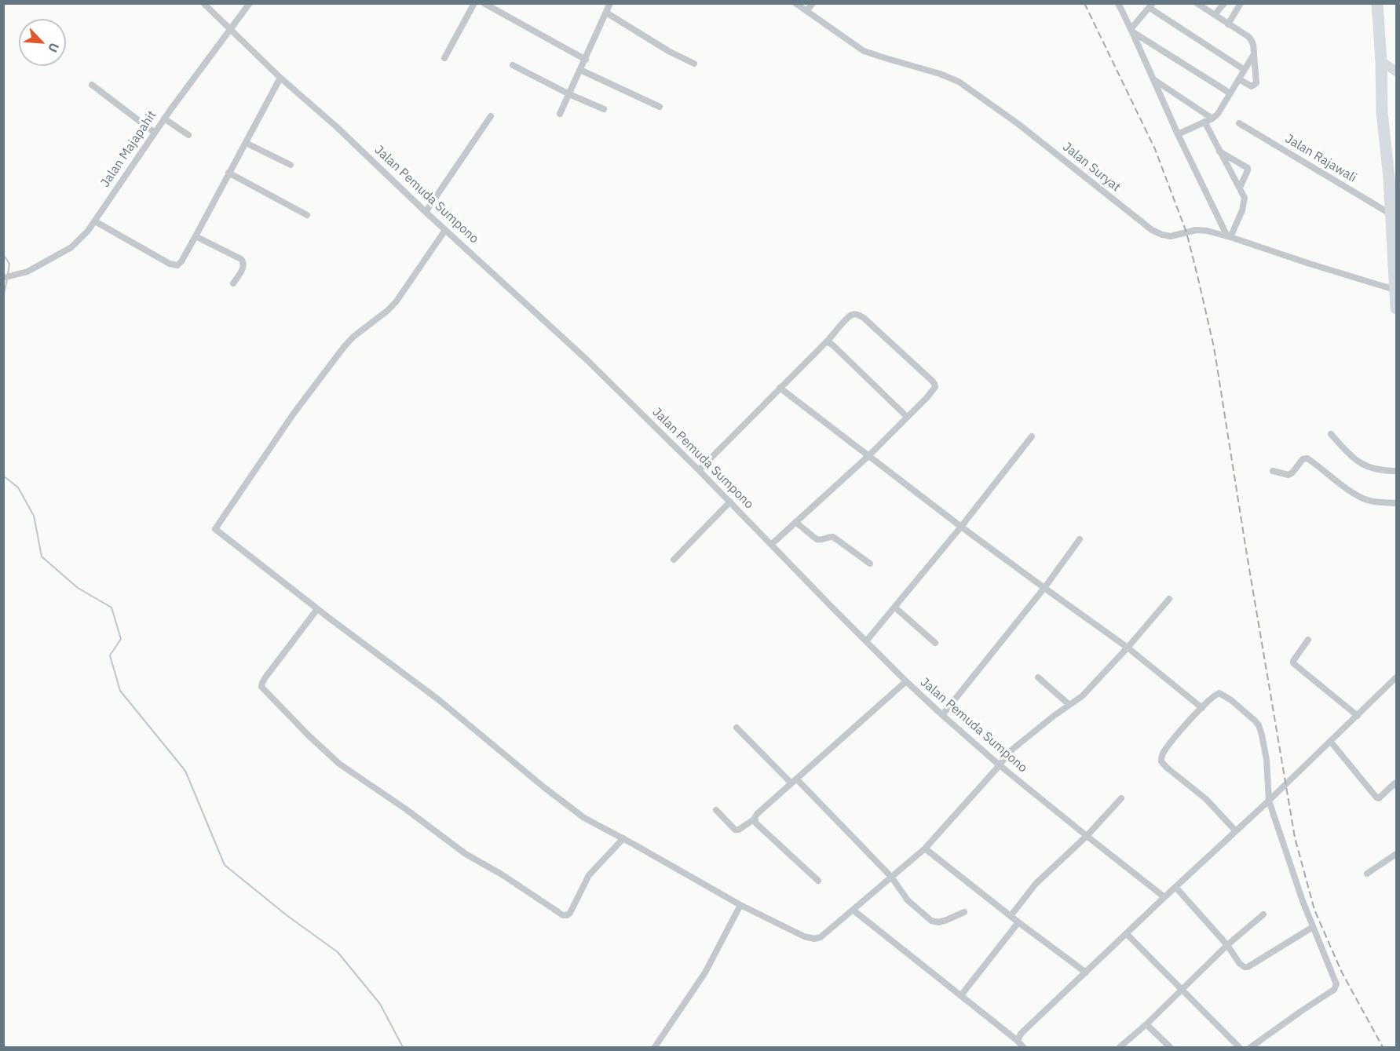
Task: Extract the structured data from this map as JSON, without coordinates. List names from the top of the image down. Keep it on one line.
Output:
{"streets":{"street":["Jalan Majapahit","Jalan Rajawali","Jalan Suryat","Jalan Pemuda Sumpono"]},"crossings":[["Jalan Majapahit","Jalan Pemuda Sumpono"]],"north":"bottom right"}
